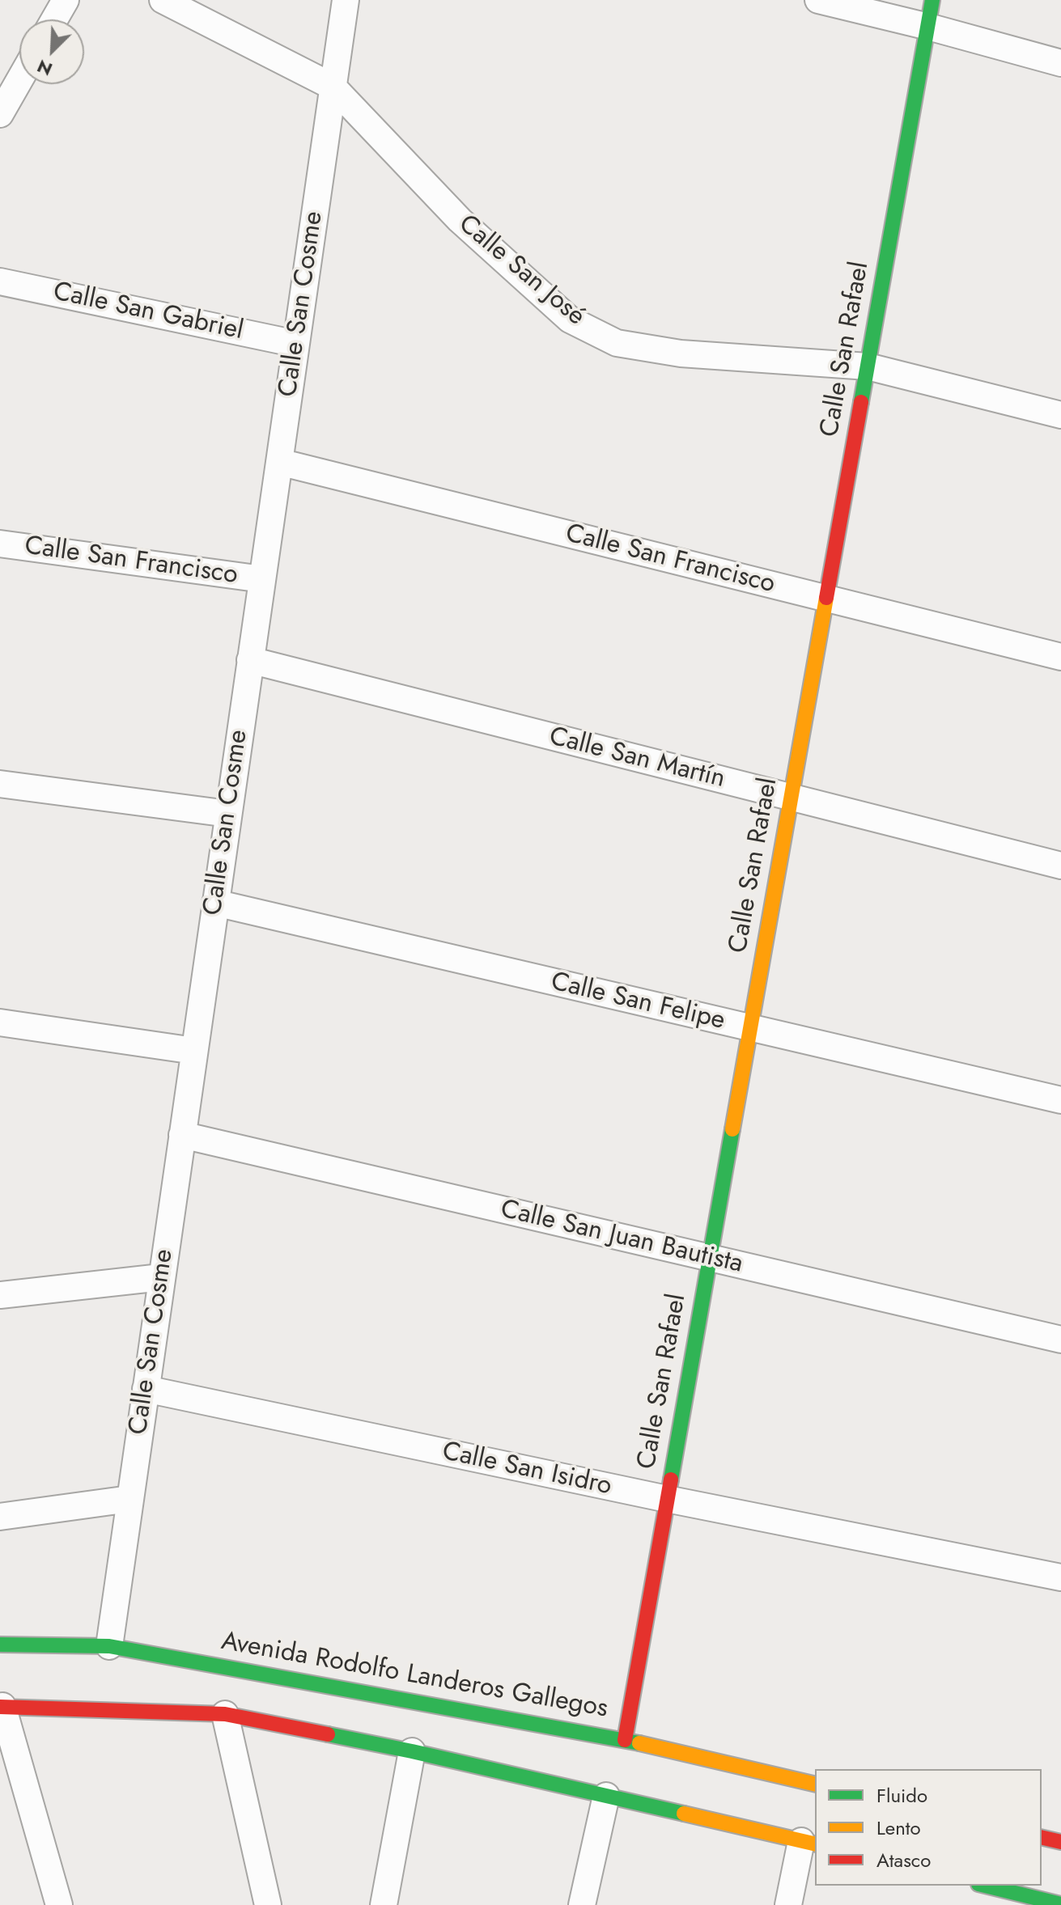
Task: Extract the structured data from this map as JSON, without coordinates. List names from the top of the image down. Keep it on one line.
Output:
{"streets":{"street":["Calle San José","Calle San Cosme","Calle San Gabriel","Calle San Rafael","Calle San Francisco","Calle San Martín","Calle San Felipe","Calle San Juan Bautista","Calle San Isidro","Avenida Rodolfo Landeros Gallegos"]},"crossings":[["Calle San José","Calle San Cosme"],["Calle San José","Calle San Rafael"],["Calle San Cosme","Calle San Gabriel"],["Calle San Cosme","Calle San Francisco"],["Calle San Cosme","Calle San Martín"],["Calle San Cosme","Calle San Felipe"],["Calle San Cosme","Calle San Juan Bautista"],["Calle San Cosme","Calle San Isidro"],["Calle San Cosme","Avenida Rodolfo Landeros Gallegos"],["Calle San Rafael","Calle San Francisco"],["Calle San Rafael","Calle San Martín"],["Calle San Rafael","Calle San Felipe"],["Calle San Rafael","Calle San Juan Bautista"],["Calle San Rafael","Calle San Isidro"],["Calle San Rafael","Avenida Rodolfo Landeros Gallegos"]],"legend":["Fluido","Lento","Atasco"],"north":"bottom left"}
